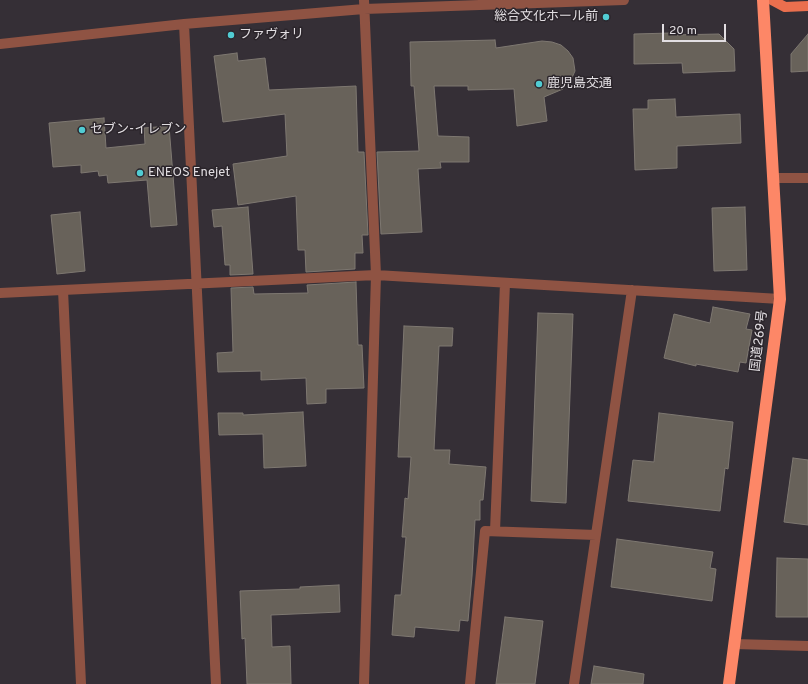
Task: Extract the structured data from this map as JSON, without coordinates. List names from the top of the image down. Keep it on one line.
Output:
{"streets":{"highway":["国道269号"]},"places":["総合文化ホール前","ファヴォリ","鹿児島交通","セブン-イレブン","ENEOS Enejet"],"scale_bar":"20 m"}
